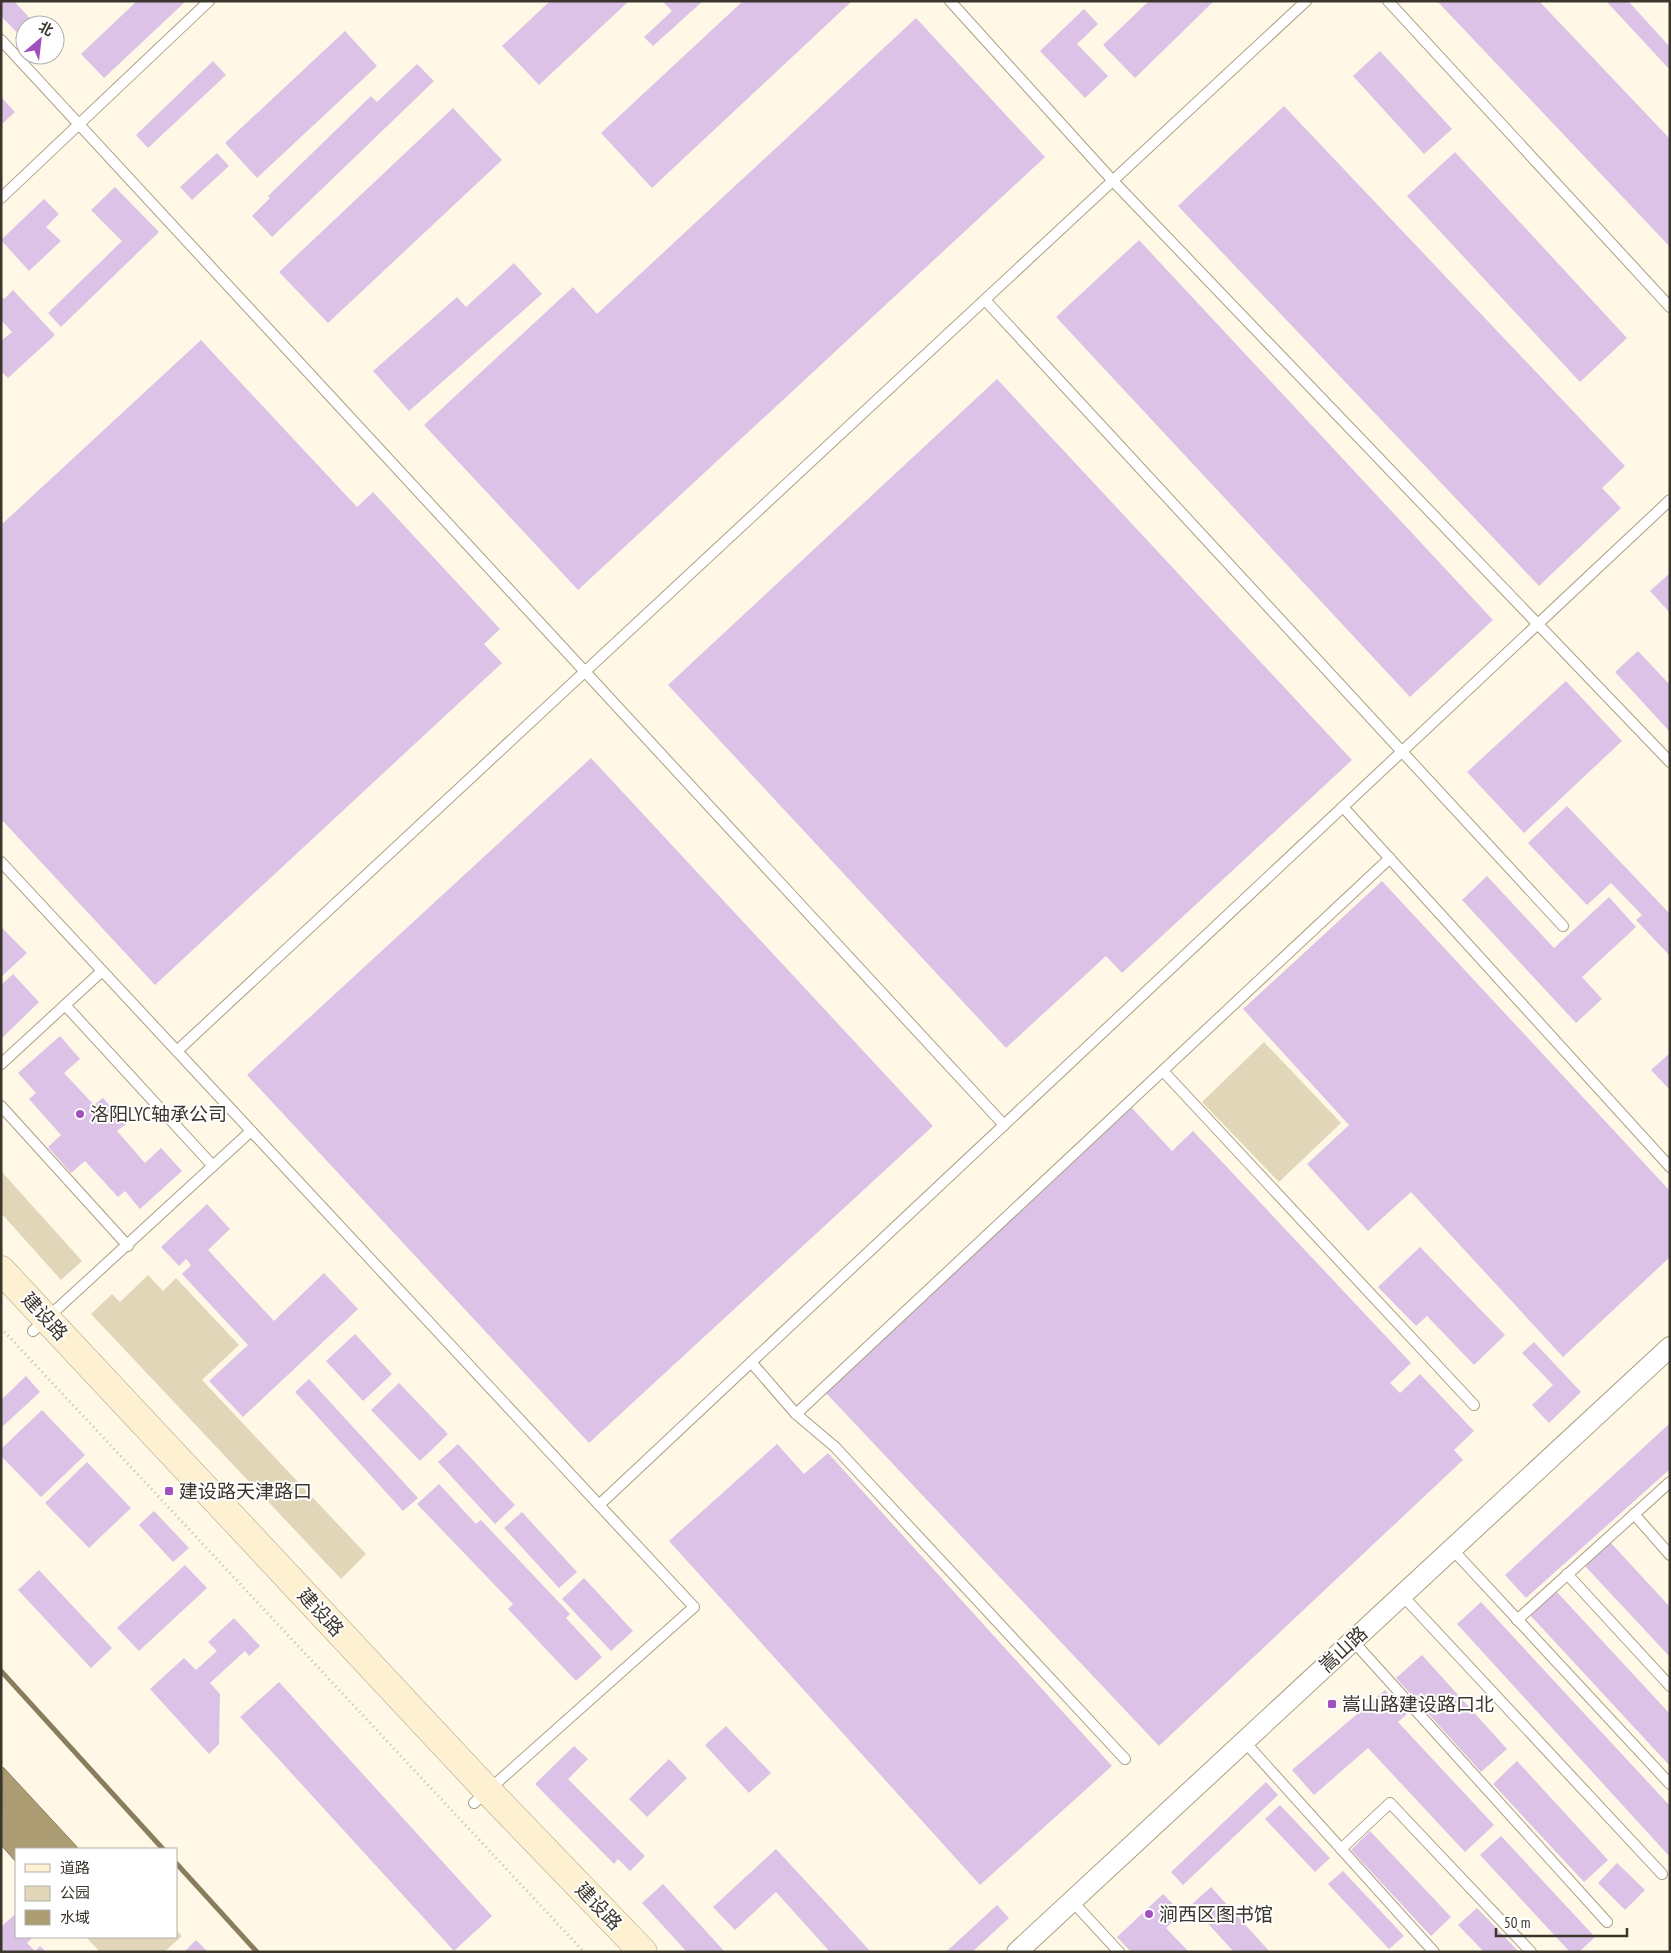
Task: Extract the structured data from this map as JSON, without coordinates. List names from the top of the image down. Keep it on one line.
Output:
{"streets":{"street":["建设路","嵩山路"]},"places":{"other":["洛阳LYC轴承公司","涧西区图书馆"],"transit":["建设路天津路口","嵩山路建设路口北"]},"legend":["道路","公园","水域"],"scale_bar":"50 m","north":"top right"}
